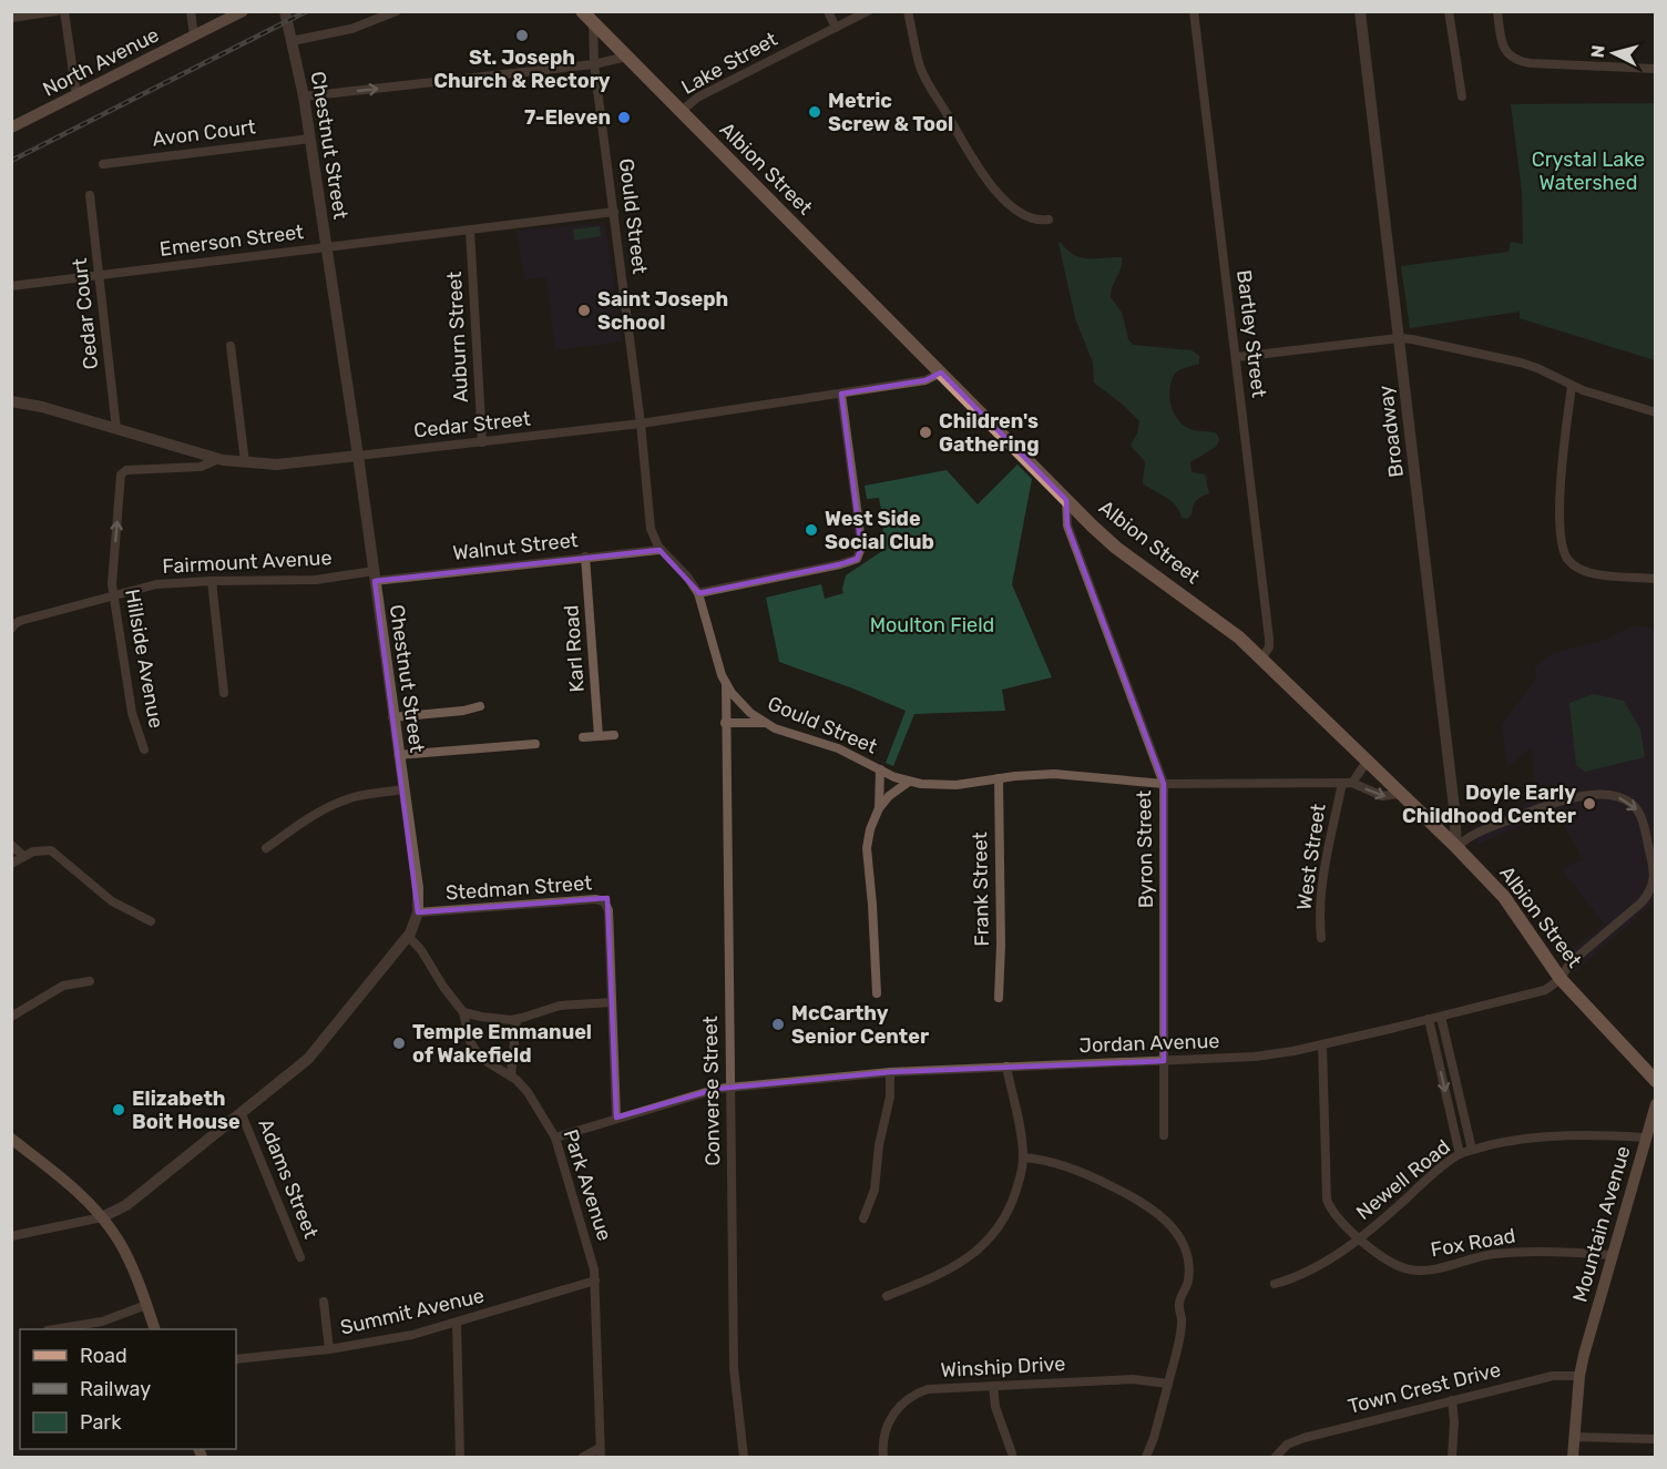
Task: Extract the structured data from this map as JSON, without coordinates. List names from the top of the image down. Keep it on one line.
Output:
{"streets":{"main road":["North Avenue","Albion Street","Mountain Avenue"],"street":["Lake Street","Avon Court","Chestnut Street","Gould Street","Emerson Street","Cedar Court","Bartley Street","Auburn Street","Cedar Street","Broadway","Walnut Street","Fairmount Avenue","Karl Road","Hillside Avenue","Byron Street","West Street","Stedman Street","Frank Street","Jordan Avenue","Converse Street","Adams Street","Newell Road","Park Avenue","Fox Road","Summit Avenue","Winship Drive","Town Crest Drive"]},"crossings":[["Lake Street","Albion Street"],["Avon Court","Chestnut Street"],["Chestnut Street","Emerson Street"],["Chestnut Street","Cedar Street"],["Chestnut Street","Walnut Street"],["Chestnut Street","Fairmount Avenue"],["Chestnut Street","Stedman Street"],["Chestnut Street","Adams Street"],["Chestnut Street","Park Avenue"],["Albion Street","Gould Street"],["Albion Street","Bartley Street"],["Albion Street","Cedar Street"],["Albion Street","Broadway"],["Albion Street","Byron Street"],["Albion Street","Jordan Avenue"],["Gould Street","Emerson Street"],["Gould Street","Cedar Street"],["Gould Street","Walnut Street"],["Gould Street","Byron Street"],["Gould Street","West Street"],["Gould Street","Frank Street"],["Gould Street","Converse Street"],["Emerson Street","Cedar Court"],["Emerson Street","Auburn Street"],["Cedar Court","Cedar Street"],["Auburn Street","Cedar Street"],["Cedar Street","Hillside Avenue"],["Walnut Street","Fairmount Avenue"],["Walnut Street","Karl Road"],["Fairmount Avenue","Hillside Avenue"],["Byron Street","Jordan Avenue"],["Stedman Street","Jordan Avenue"],["Jordan Avenue","Converse Street"],["Jordan Avenue","Park Avenue"],["Jordan Avenue","Fox Road"],["Newell Road","Mountain Avenue"],["Newell Road","Fox Road"],["Park Avenue","Summit Avenue"],["Mountain Avenue","Fox Road"],["Mountain Avenue","Town Crest Drive"]],"parks":["Crystal Lake Watershed","Moulton Field"],"places":["St. Joseph Church & Rectory","Metric Screw & Tool","7-Eleven","Saint Joseph School","Children's Gathering","West Side Social Club","Doyle Early Childhood Center","McCarthy Senior Center","Temple Emmanuel of Wakefield","Elizabeth Boit House"],"legend":["Road","Railway","Park"],"north":"left"}
